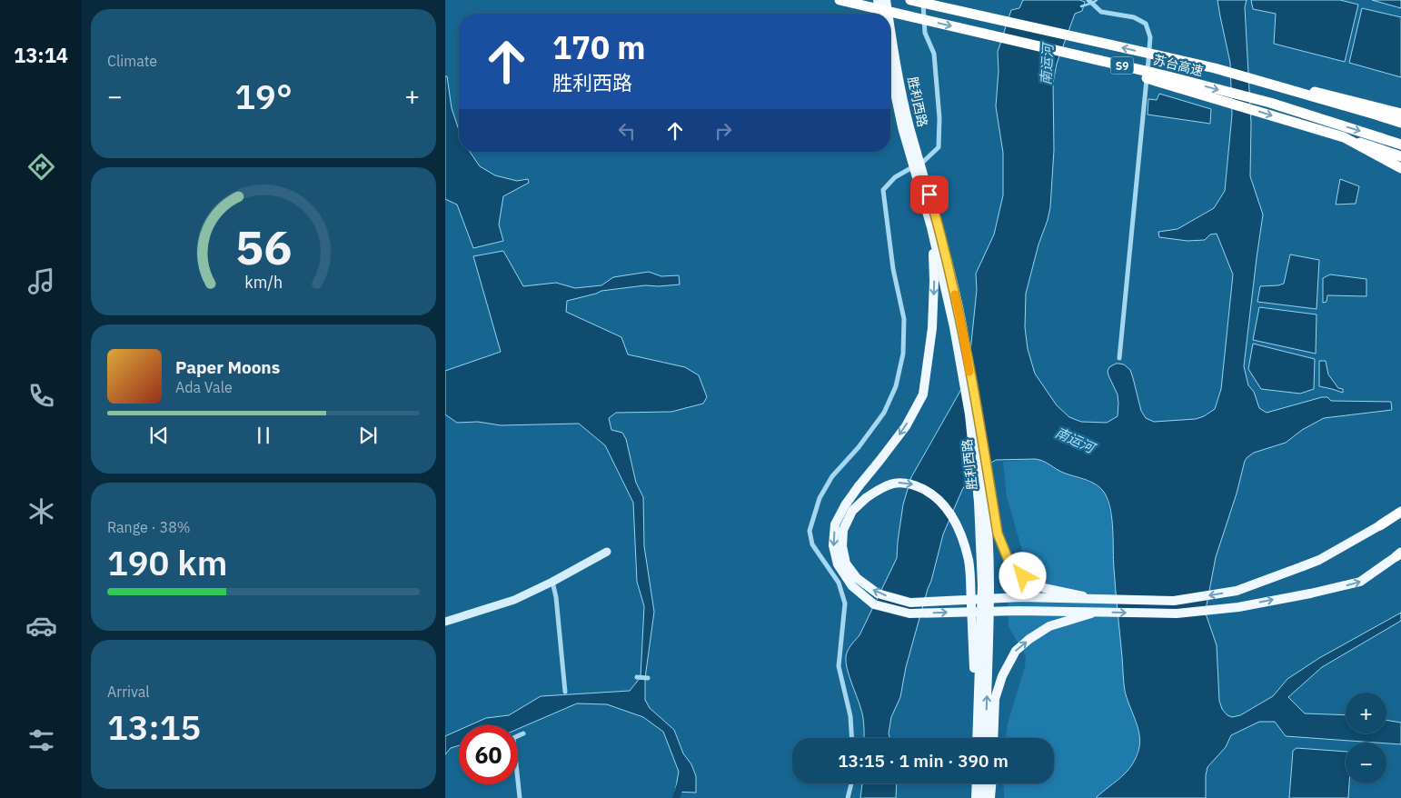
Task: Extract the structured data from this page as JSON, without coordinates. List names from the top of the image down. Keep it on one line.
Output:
{"streets":{"highway":["S9","苏台高速"],"main road":["胜利西路"]},"water":["南运河"],"page":{"tabs":"13:14","tile":["Climate",["Range · 38%","190 km"],["Arrival","13:15"]],"turn":["170 m","胜利西路"],"heat":["−","19°","+"],"song":["Paper Moons","Ada Vale"],"map_buttons":["+","−"],"limit":"60","trip":"13:15 · 1 min · 390 m","gauge":["56","km/h"]}}
